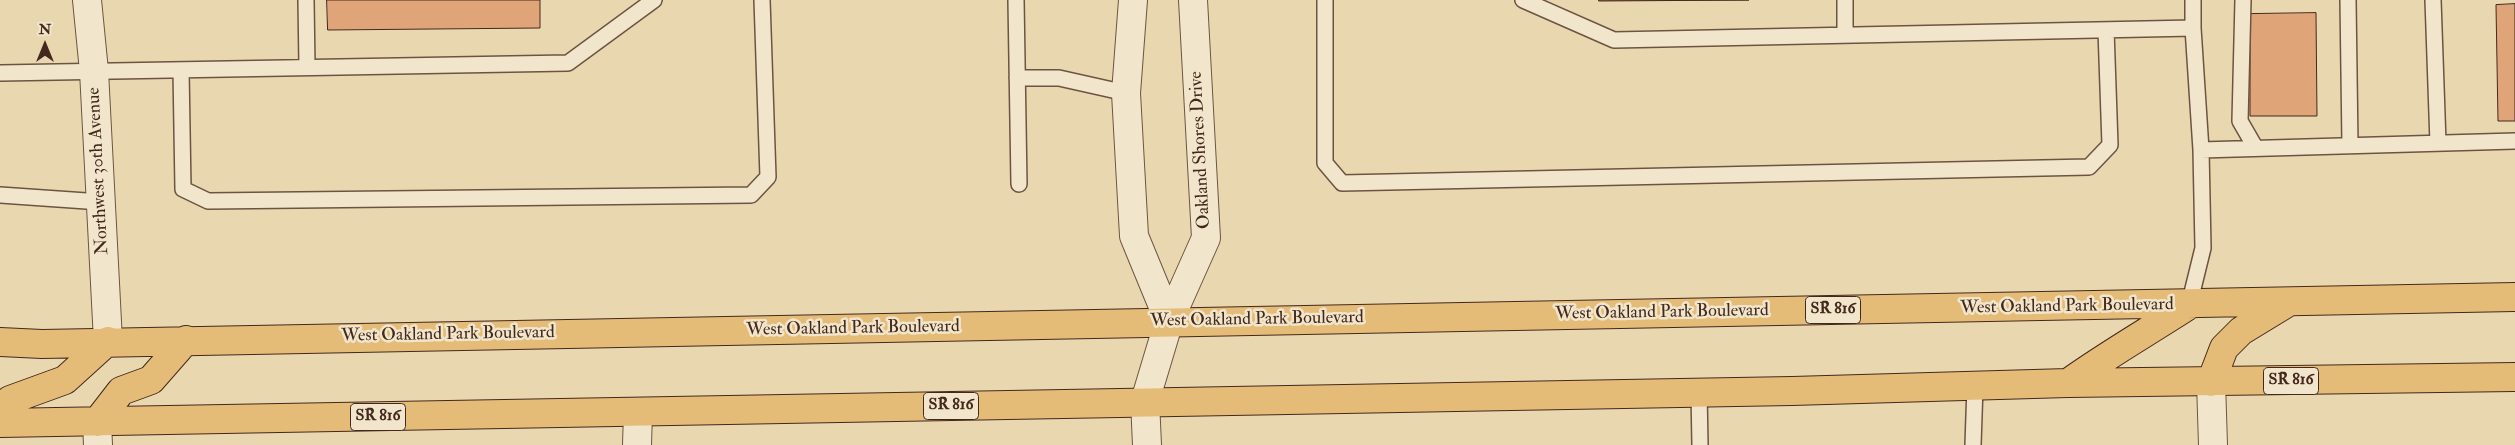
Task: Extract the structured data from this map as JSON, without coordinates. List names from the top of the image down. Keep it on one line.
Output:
{"streets":{"main road":["West Oakland Park Boulevard","SR 816"],"street":["Oakland Shores Drive","Northwest 30th Avenue"]},"crossings":[["Oakland Shores Drive","West Oakland Park Boulevard"],["Oakland Shores Drive","SR 816"],["Northwest 30th Avenue","West Oakland Park Boulevard"]],"north":"top"}
